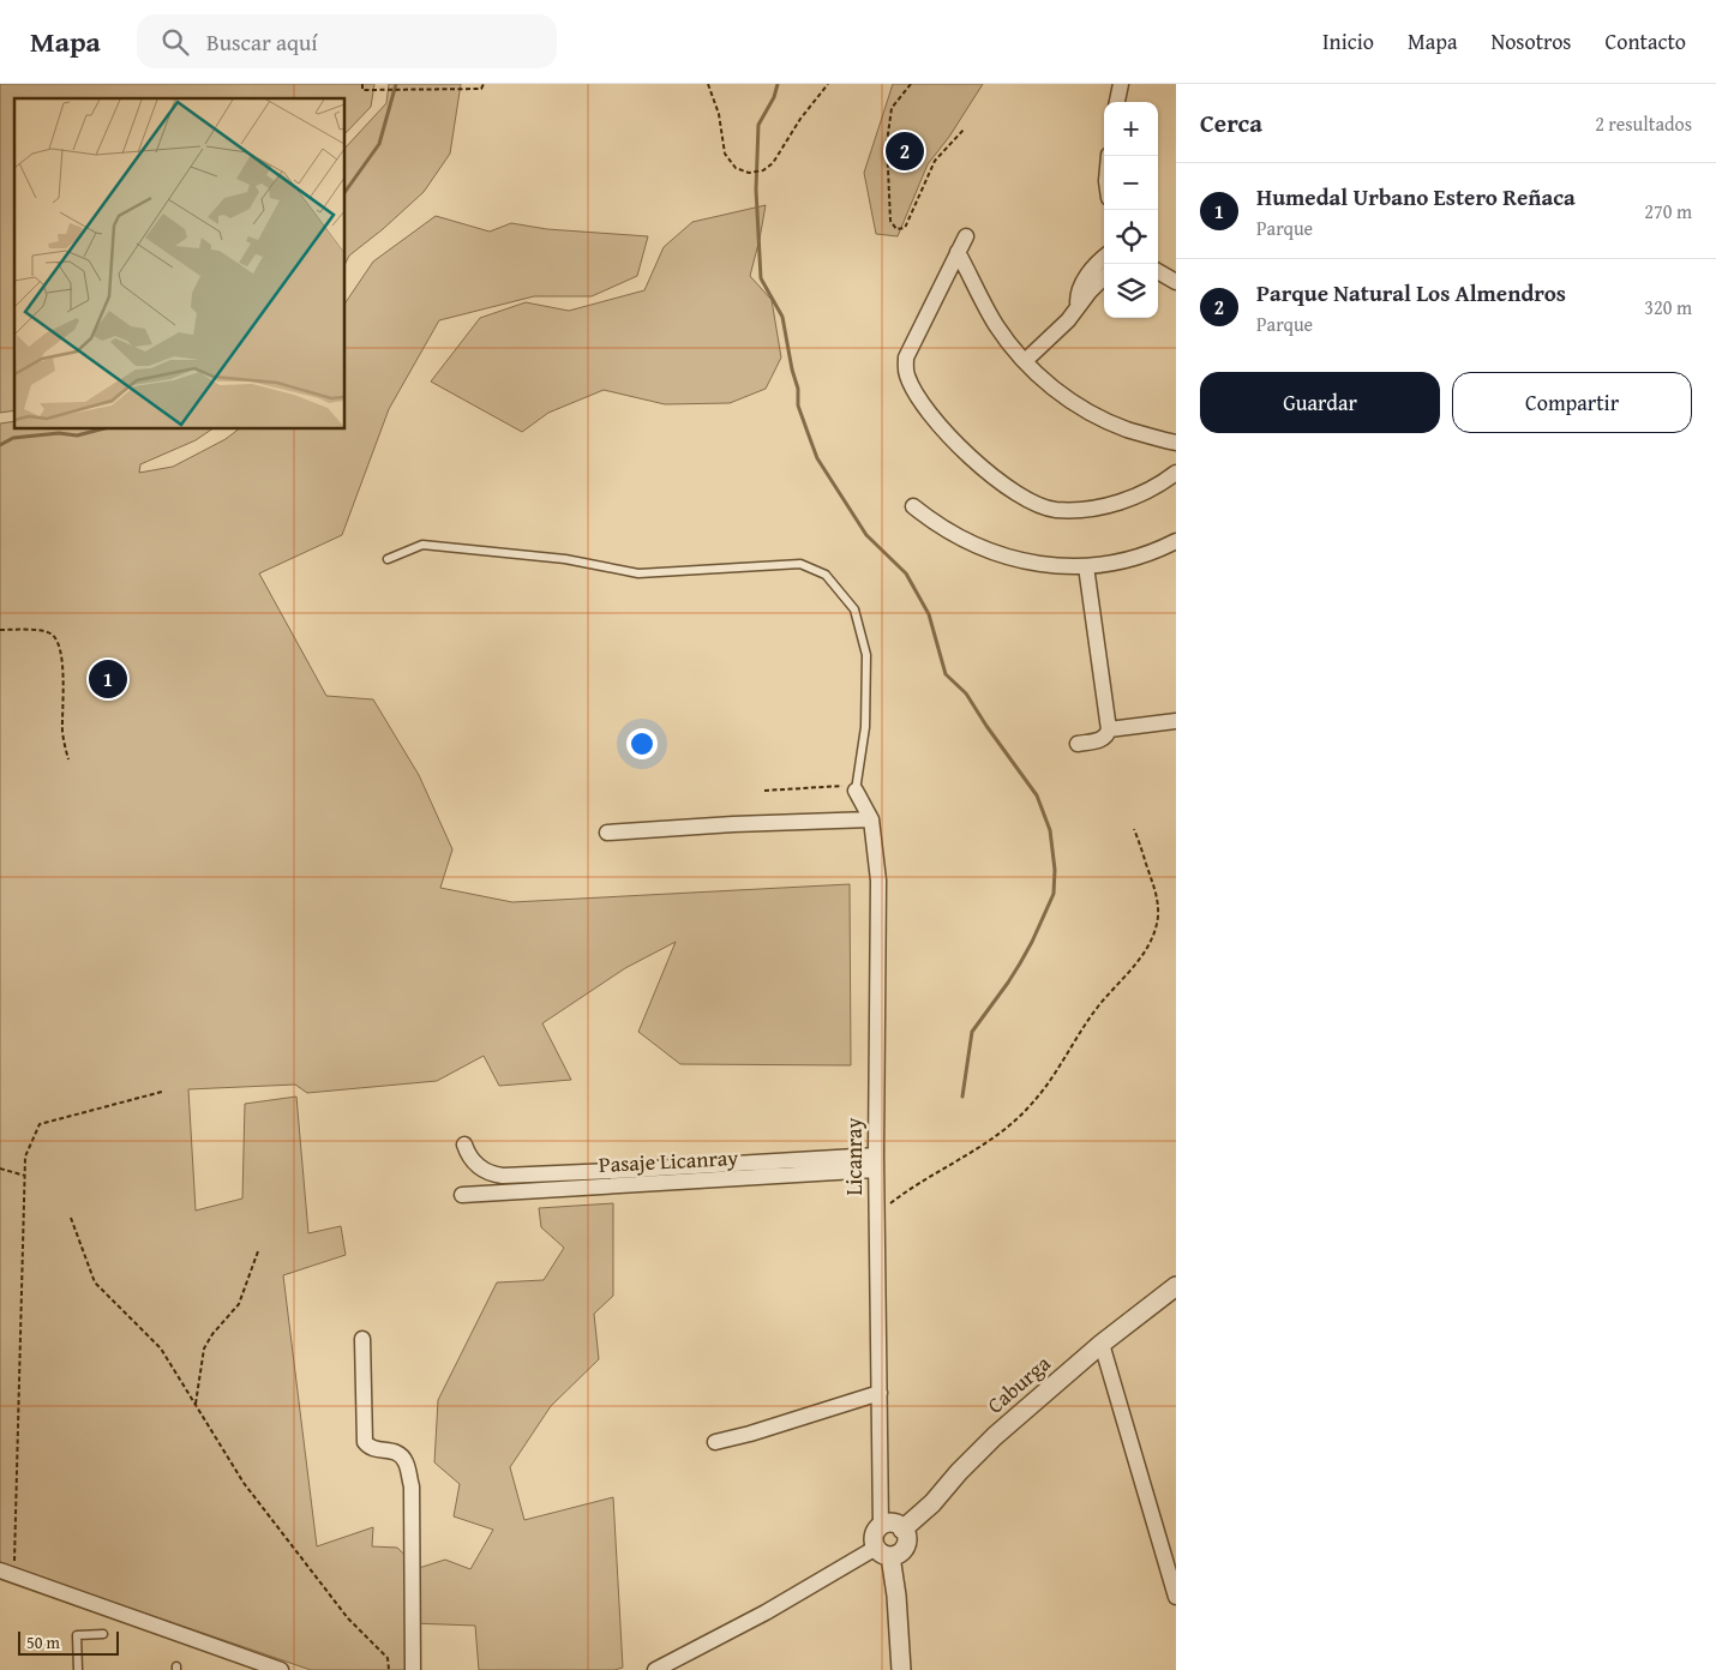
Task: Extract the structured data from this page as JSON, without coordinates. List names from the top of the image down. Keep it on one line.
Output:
{"streets":{"street":["Licanray","Pasaje Licanray","Caburga"]},"crossings":[["Licanray","Pasaje Licanray"],["Licanray","Caburga"]],"scale_bar":"50 m","page":{"header":"Mapa","search":"Buscar aquí","nav":["Inicio","Mapa","Nosotros","Contacto"],"heading":["Cerca","2 resultados"],"map_buttons":["+","−"],"pins":["2","1"],"list":[{"mark":"1","name":"Humedal Urbano Estero Reñaca","note":"Parque","value":"270 m"},{"mark":"2","name":"Parque Natural Los Almendros","note":"Parque","value":"320 m"}],"buttons":["Guardar","Compartir"],"scale":"50 m"}}
